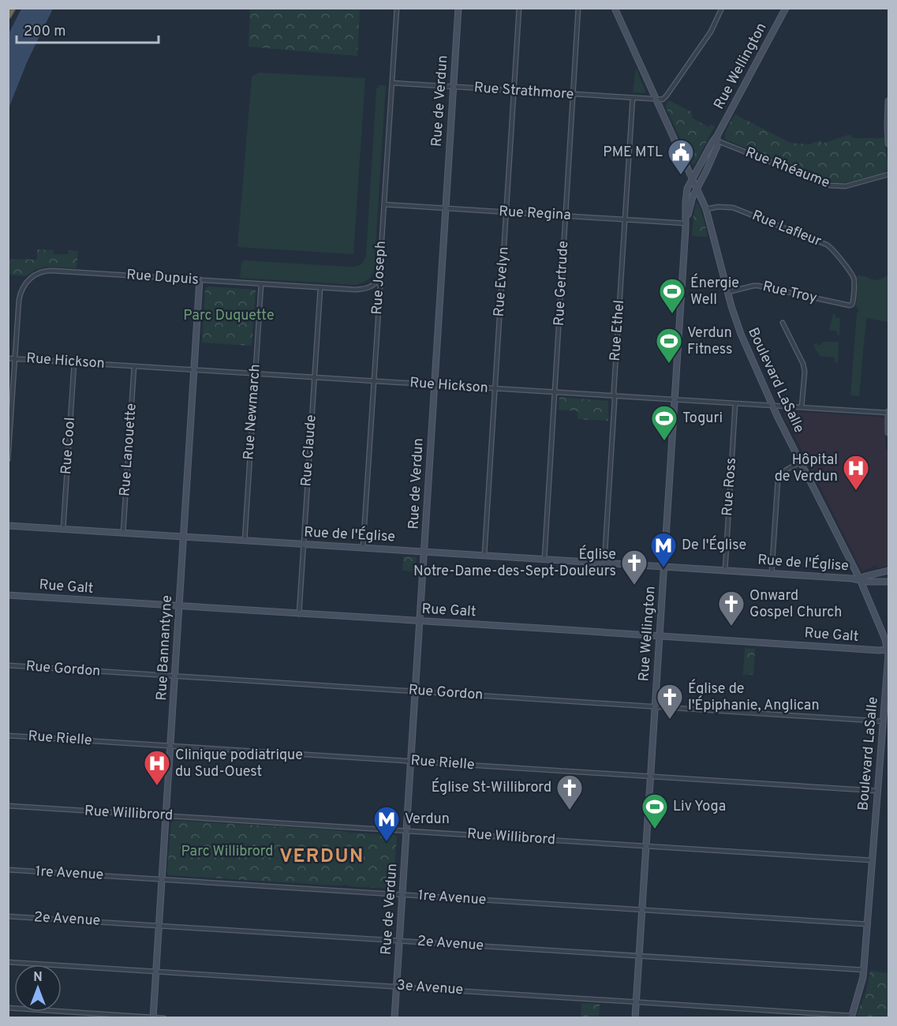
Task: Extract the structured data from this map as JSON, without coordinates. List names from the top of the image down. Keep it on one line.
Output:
{"streets":{"main road":["Rue Wellington","Rue de Verdun","Boulevard LaSalle","Rue de l'Église","Rue Galt","Rue Bannantyne"],"street":["Rue Strathmore","Rue Rhéaume","Rue Regina","Rue Lafleur","Rue Dupuis","Rue Joseph","Rue Evelyn","Rue Gertrude","Rue Troy","Rue Ethel","Rue Hickson","Rue Newmarch","Rue Cool","Rue Lanouette","Rue Claude","Rue Ross","Rue Gordon","Rue Rielle","Rue Willibrord","1re Avenue","2e Avenue","3e Avenue"]},"crossings":[["Rue Wellington","Rue Rhéaume"],["Rue Wellington","Rue Regina"],["Rue Wellington","Rue Hickson"],["Rue Wellington","Boulevard LaSalle"],["Rue Wellington","Rue de l'Église"],["Rue Wellington","Rue Galt"],["Rue Wellington","Rue Gordon"],["Rue Wellington","Rue Rielle"],["Rue Wellington","Rue Willibrord"],["Rue Wellington","1re Avenue"],["Rue Wellington","2e Avenue"],["Rue Wellington","3e Avenue"],["Rue Strathmore","Rue de Verdun"],["Rue Strathmore","Rue Joseph"],["Rue Strathmore","Rue Evelyn"],["Rue Strathmore","Rue Gertrude"],["Rue Strathmore","Rue Ethel"],["Rue Strathmore","Boulevard LaSalle"],["Rue de Verdun","Rue Regina"],["Rue de Verdun","Rue Hickson"],["Rue de Verdun","Rue de l'Église"],["Rue de Verdun","Rue Galt"],["Rue de Verdun","Rue Gordon"],["Rue de Verdun","Rue Rielle"],["Rue de Verdun","Rue Willibrord"],["Rue de Verdun","1re Avenue"],["Rue de Verdun","2e Avenue"],["Rue de Verdun","3e Avenue"],["Rue Regina","Rue Joseph"],["Rue Regina","Rue Evelyn"],["Rue Regina","Rue Gertrude"],["Rue Regina","Rue Ethel"],["Rue Lafleur","Rue Troy"],["Rue Lafleur","Boulevard LaSalle"],["Rue Dupuis","Rue Joseph"],["Rue Dupuis","Rue Hickson"],["Rue Dupuis","Rue Newmarch"],["Rue Dupuis","Rue Claude"],["Rue Dupuis","Rue Bannantyne"],["Rue Joseph","Rue Hickson"],["Rue Joseph","Rue de l'Église"],["Rue Evelyn","Rue Hickson"],["Rue Evelyn","Rue de l'Église"],["Rue Gertrude","Rue Hickson"],["Rue Gertrude","Rue de l'Église"],["Rue Troy","Boulevard LaSalle"],["Rue Ethel","Rue Hickson"],["Rue Ethel","Rue de l'Église"],["Rue Hickson","Boulevard LaSalle"],["Rue Hickson","Rue Newmarch"],["Rue Hickson","Rue Cool"],["Rue Hickson","Rue Lanouette"],["Rue Hickson","Rue Claude"],["Rue Hickson","Rue Ross"],["Rue Hickson","Rue Bannantyne"],["Boulevard LaSalle","Rue de l'Église"],["Boulevard LaSalle","Rue Galt"],["Boulevard LaSalle","Rue Gordon"],["Boulevard LaSalle","Rue Rielle"],["Boulevard LaSalle","Rue Willibrord"],["Boulevard LaSalle","1re Avenue"],["Boulevard LaSalle","2e Avenue"],["Boulevard LaSalle","3e Avenue"],["Rue Newmarch","Rue de l'Église"],["Rue Cool","Rue de l'Église"],["Rue Lanouette","Rue de l'Église"],["Rue Claude","Rue de l'Église"],["Rue Claude","Rue Galt"],["Rue Ross","Rue de l'Église"],["Rue de l'Église","Rue Bannantyne"],["Rue Galt","Rue Bannantyne"],["Rue Bannantyne","Rue Gordon"],["Rue Bannantyne","Rue Rielle"],["Rue Bannantyne","Rue Willibrord"],["Rue Bannantyne","1re Avenue"],["Rue Bannantyne","2e Avenue"],["Rue Bannantyne","3e Avenue"]],"districts":["VERDUN"],"parks":["Parc Duquette","Parc Willibrord"],"places":{"public building":["PME MTL"],"sports":["Énergie Well","Verdun Fitness","Toguri","Liv Yoga"],"hospital":["Hôpital de Verdun","Clinique podiatrique du Sud-Ouest"],"metro station":["De l'Église","Verdun"],"church":["Église Notre-Dame-des-Sept-Douleurs","Onward Gospel Church","Église de l'Épiphanie, Anglican","Église St-Willibrord"]},"scale_bar":"200 m","north":"top"}
